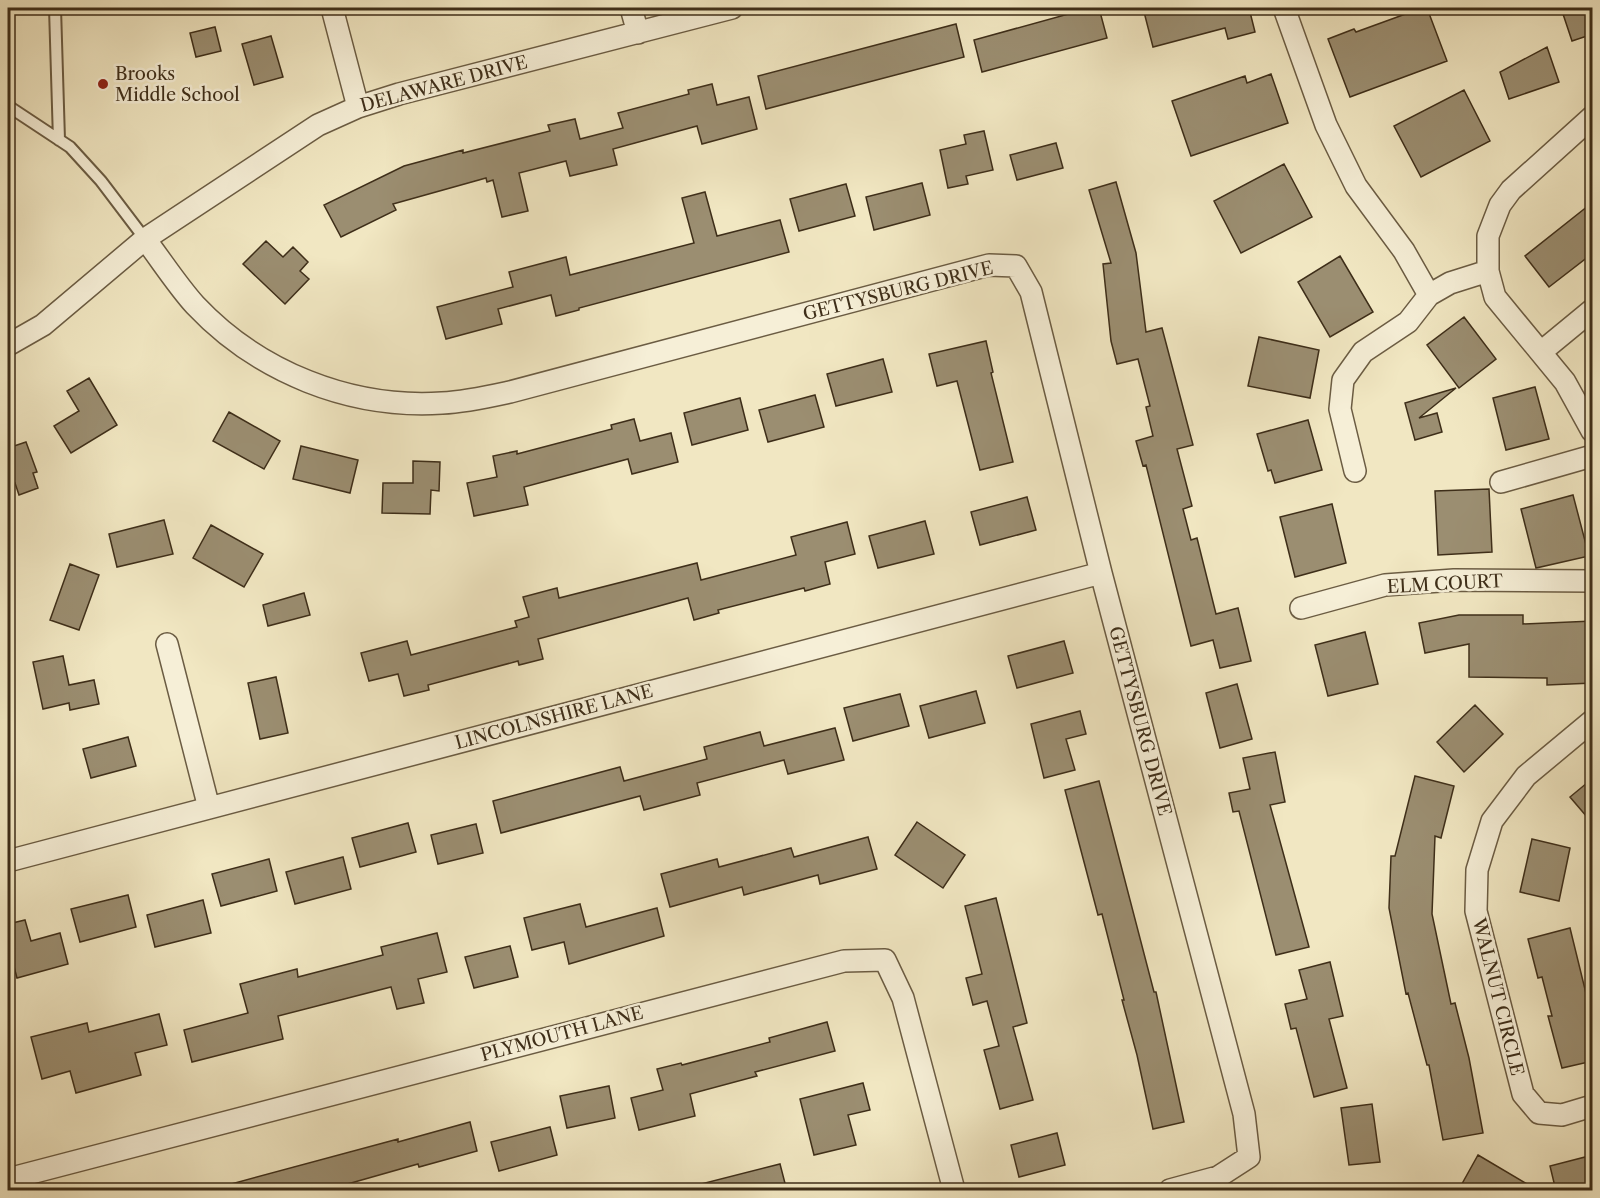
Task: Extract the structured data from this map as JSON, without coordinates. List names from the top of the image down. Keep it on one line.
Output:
{"streets":{"street":["DELAWARE DRIVE","GETTYSBURG DRIVE","ELM COURT","LINCOLNSHIRE LANE","WALNUT CIRCLE","PLYMOUTH LANE"]},"crossings":[["DELAWARE DRIVE","GETTYSBURG DRIVE"],["GETTYSBURG DRIVE","LINCOLNSHIRE LANE"]],"places":["Brooks Middle School"]}
